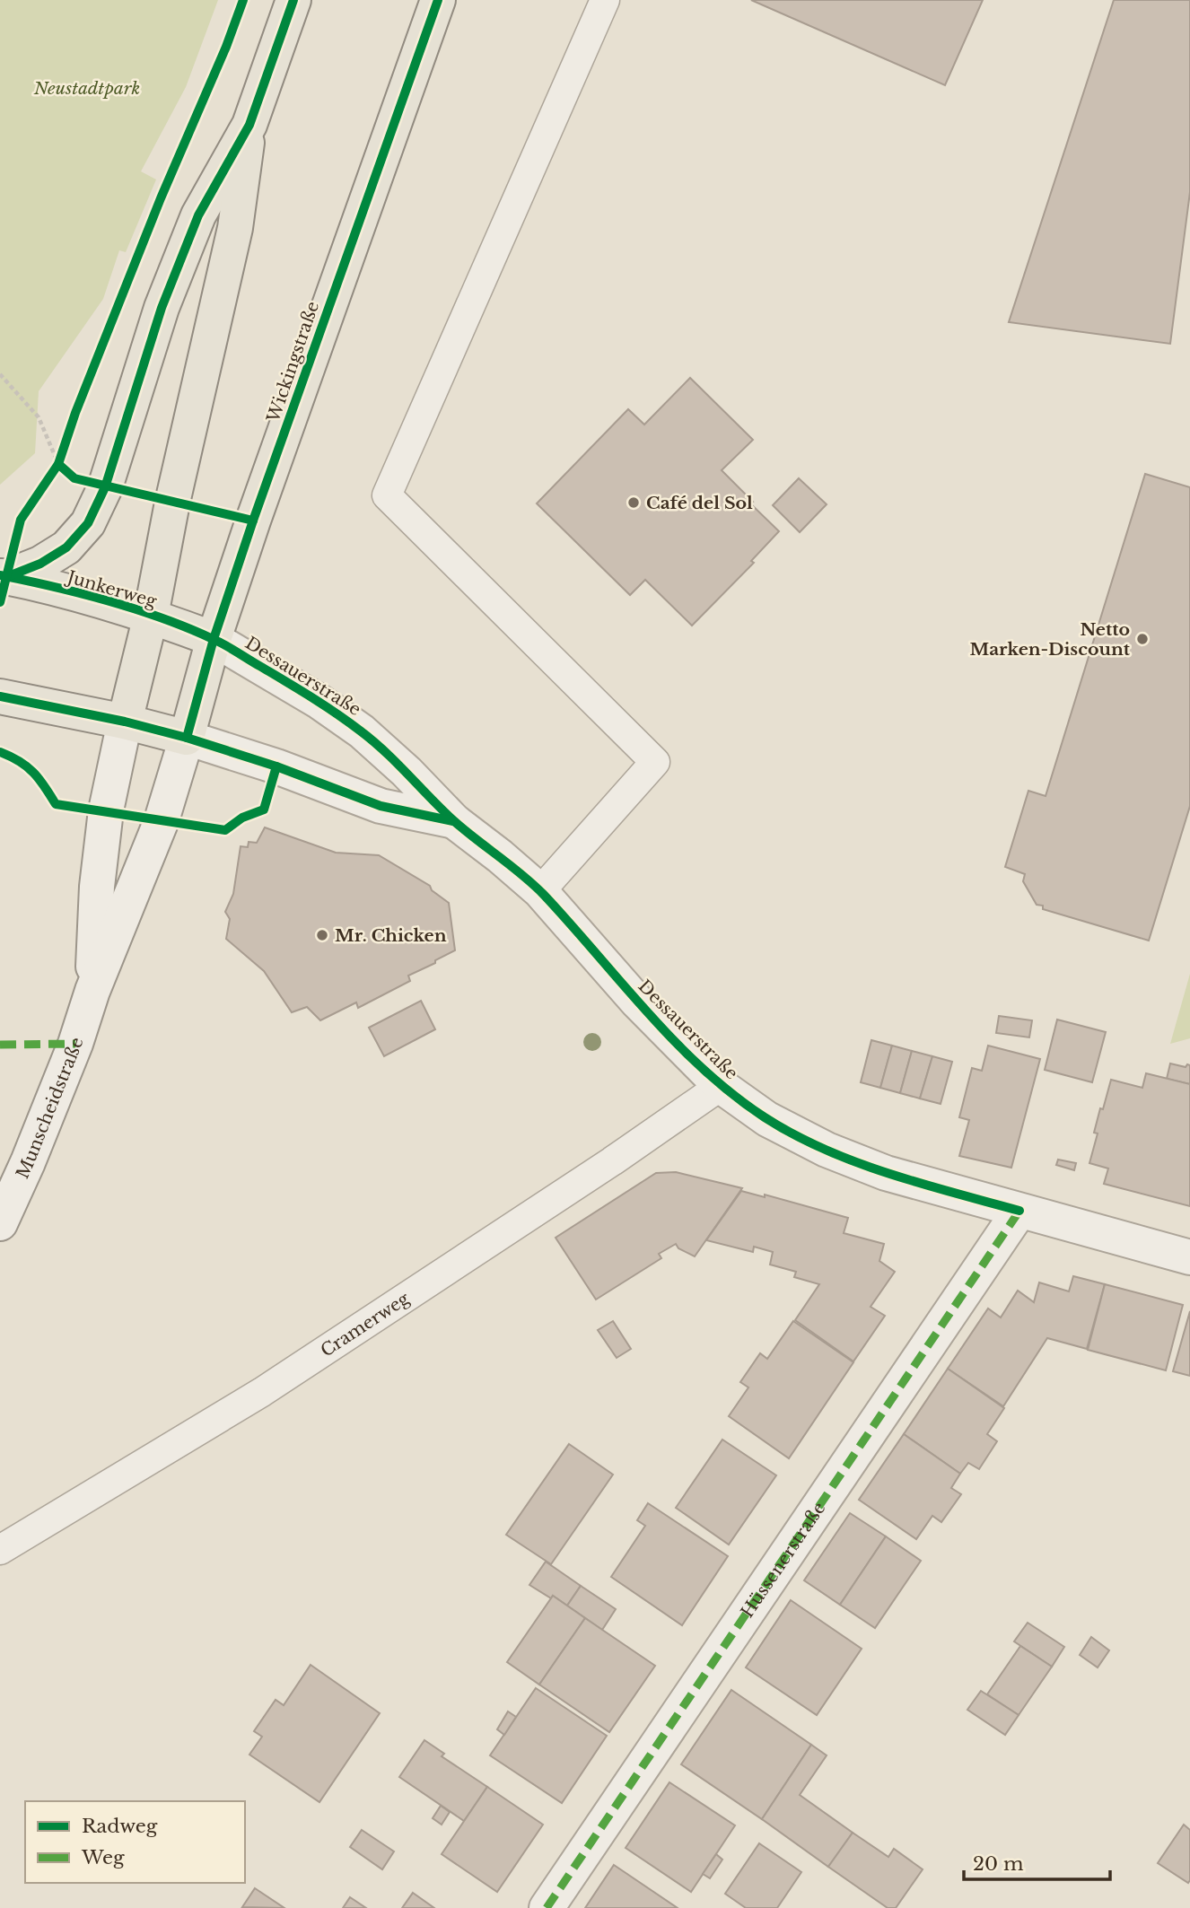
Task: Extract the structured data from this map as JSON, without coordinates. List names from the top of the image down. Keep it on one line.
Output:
{"streets":{"main road":["Wickingstraße","Junkerweg"],"street":["Dessauerstraße","Munscheidstraße","Hüssenerstraße"],"lane":["Cramerweg"]},"crossings":[["Wickingstraße","Junkerweg"],["Wickingstraße","Dessauerstraße"],["Wickingstraße","Munscheidstraße"],["Junkerweg","Dessauerstraße"],["Dessauerstraße","Munscheidstraße"],["Dessauerstraße","Cramerweg"],["Dessauerstraße","Hüssenerstraße"]],"parks":["Neustadtpark"],"places":["Café del Sol","Netto Marken-Discount","Mr. Chicken"],"legend":["Radweg","Weg"],"scale_bar":"20 m"}
